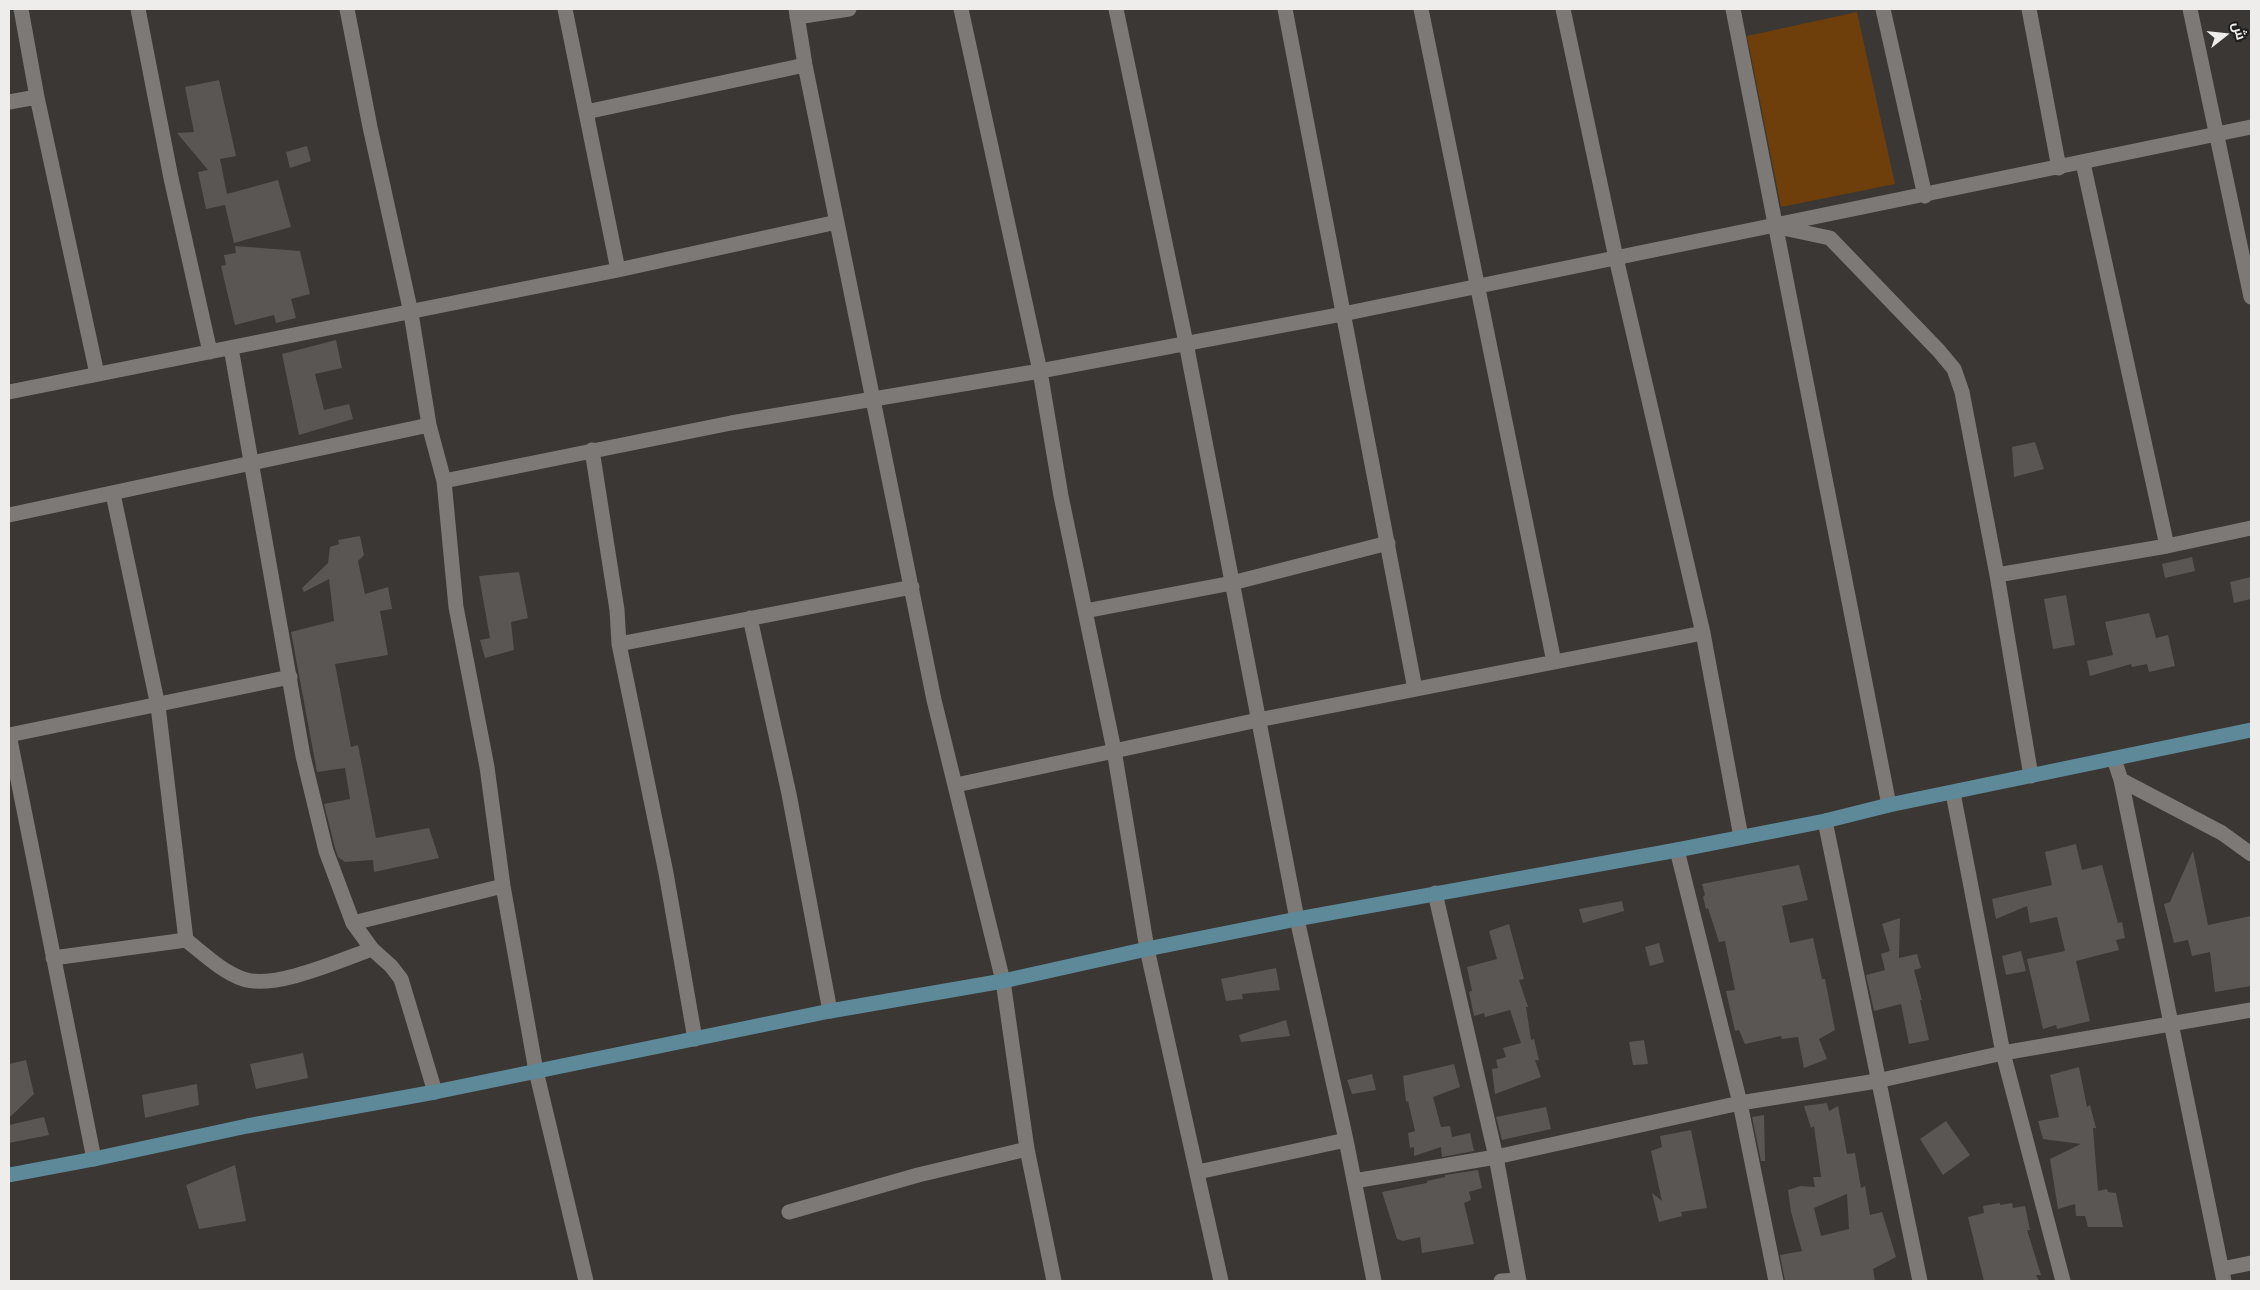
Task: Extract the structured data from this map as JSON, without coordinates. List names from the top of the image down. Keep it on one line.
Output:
{"north":"right"}
